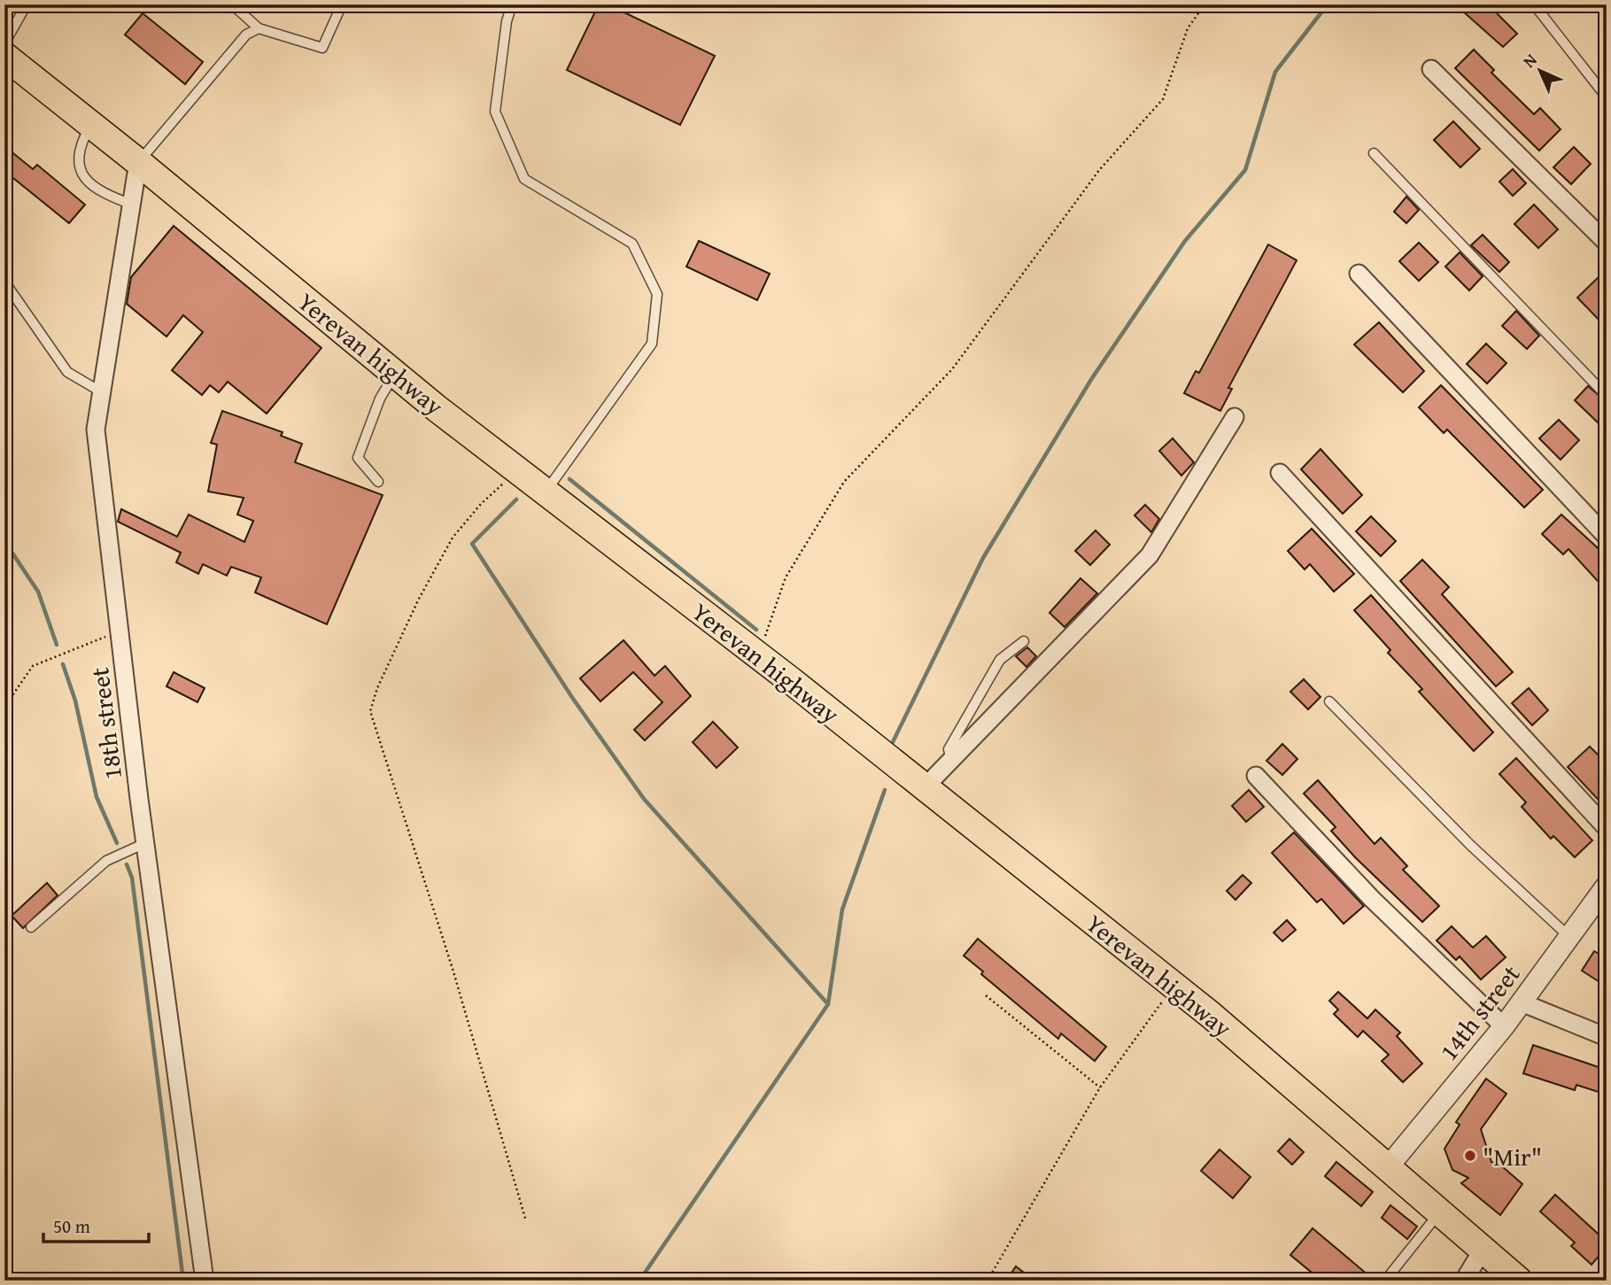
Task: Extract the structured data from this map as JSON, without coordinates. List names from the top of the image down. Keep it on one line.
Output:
{"streets":{"main road":["Yerevan highway"],"street":["18th street","14th street"]},"crossings":[["Yerevan highway","18th street"],["Yerevan highway","14th street"]],"places":["\"Mir\""],"scale_bar":"50 m","north":"top left"}
